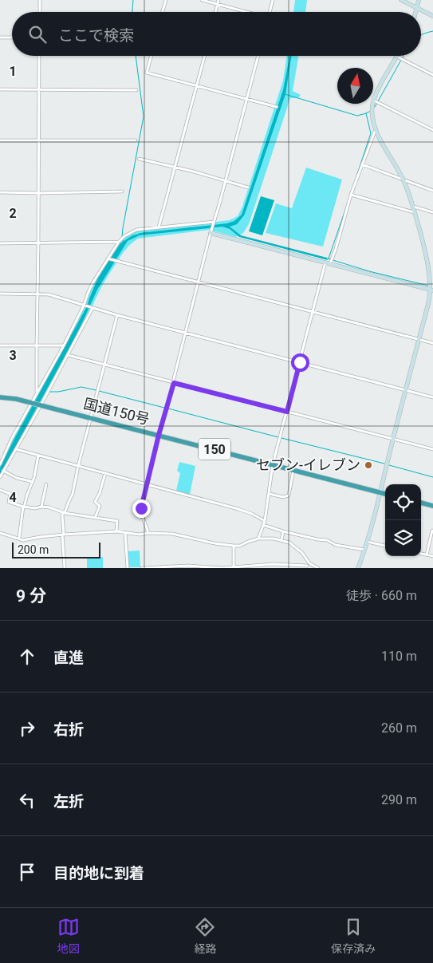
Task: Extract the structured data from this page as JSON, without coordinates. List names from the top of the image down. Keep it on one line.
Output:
{"streets":{"highway":["国道150号","150"]},"places":["セブン-イレブン"],"scale_bar":"200 m","north":"top","page":{"search":"ここで検索","scale":"200 m","heading":["9 分","徒歩 · 660 m"],"list":[["直進","110 m"],["右折","260 m"],["左折","290 m"],"目的地に到着"],"nav":["地図","経路","保存済み"]},"grid":{"rows":["1","2","3","4"]}}
